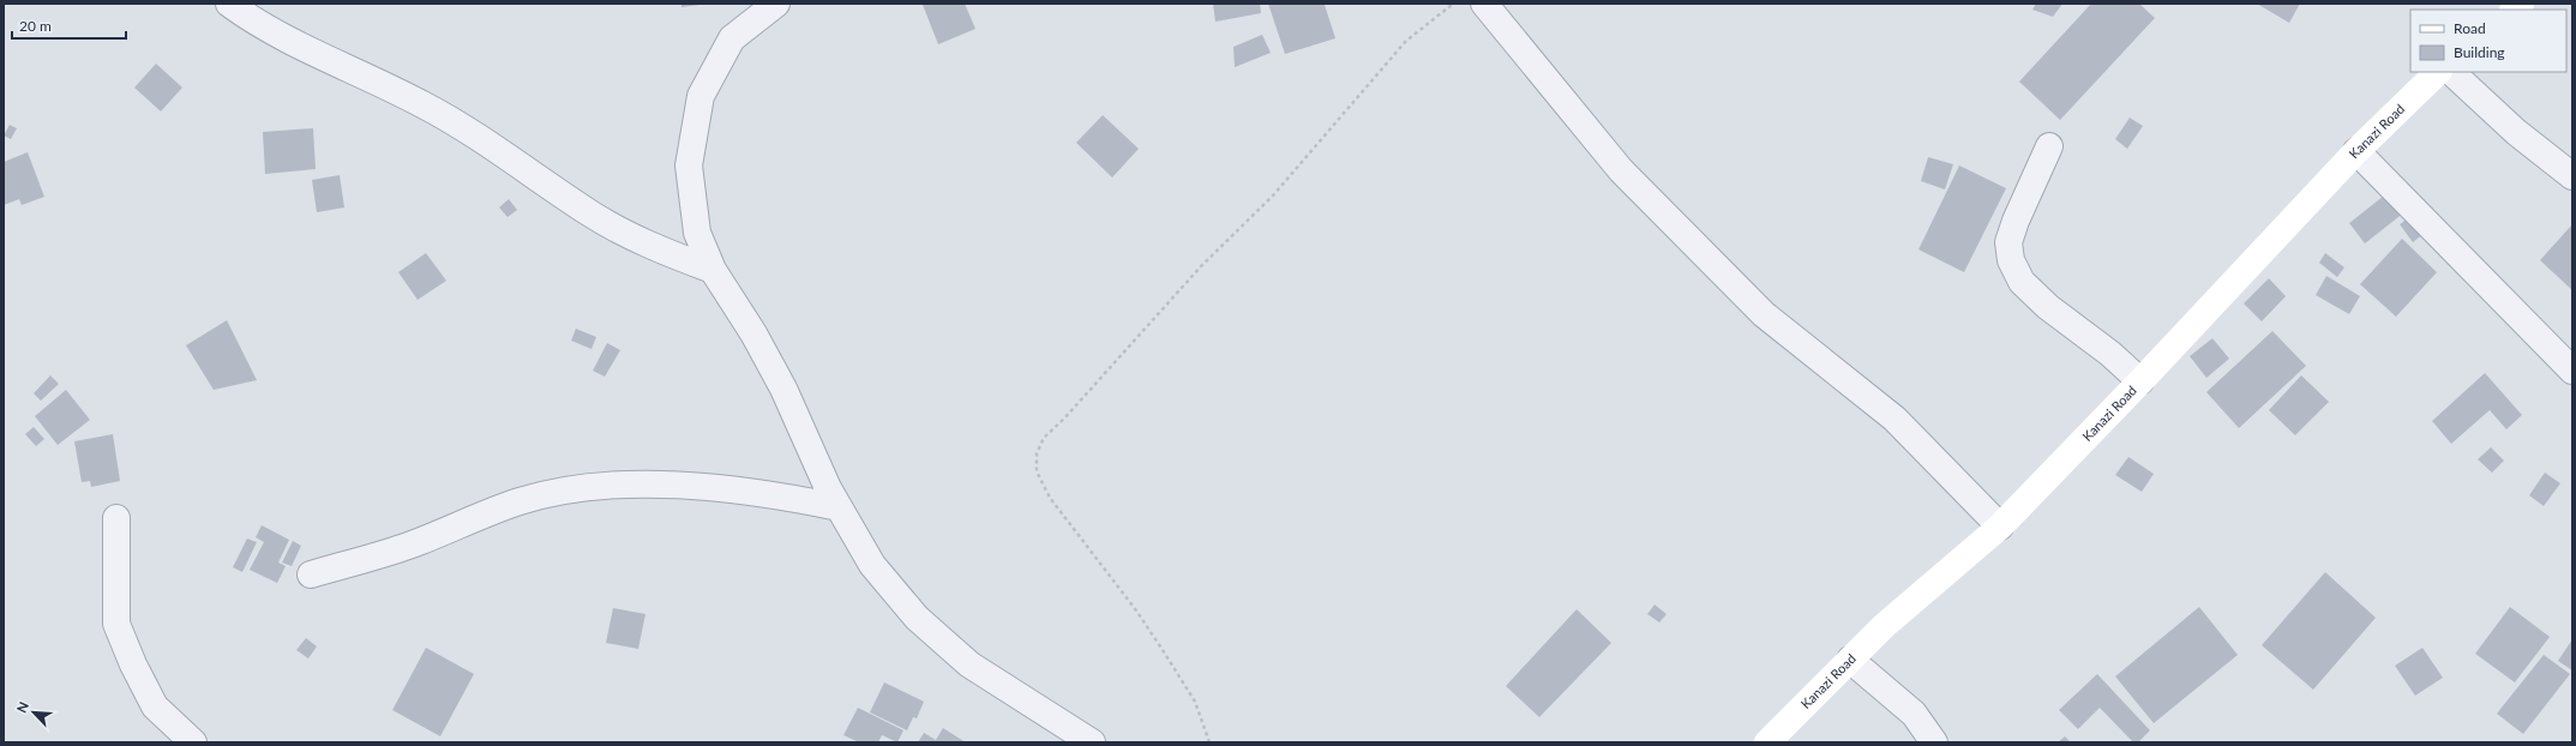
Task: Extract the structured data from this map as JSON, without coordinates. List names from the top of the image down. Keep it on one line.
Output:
{"streets":{"main road":["Kanazi Road"]},"legend":["Road","Building"],"scale_bar":"20 m","north":"top left"}
